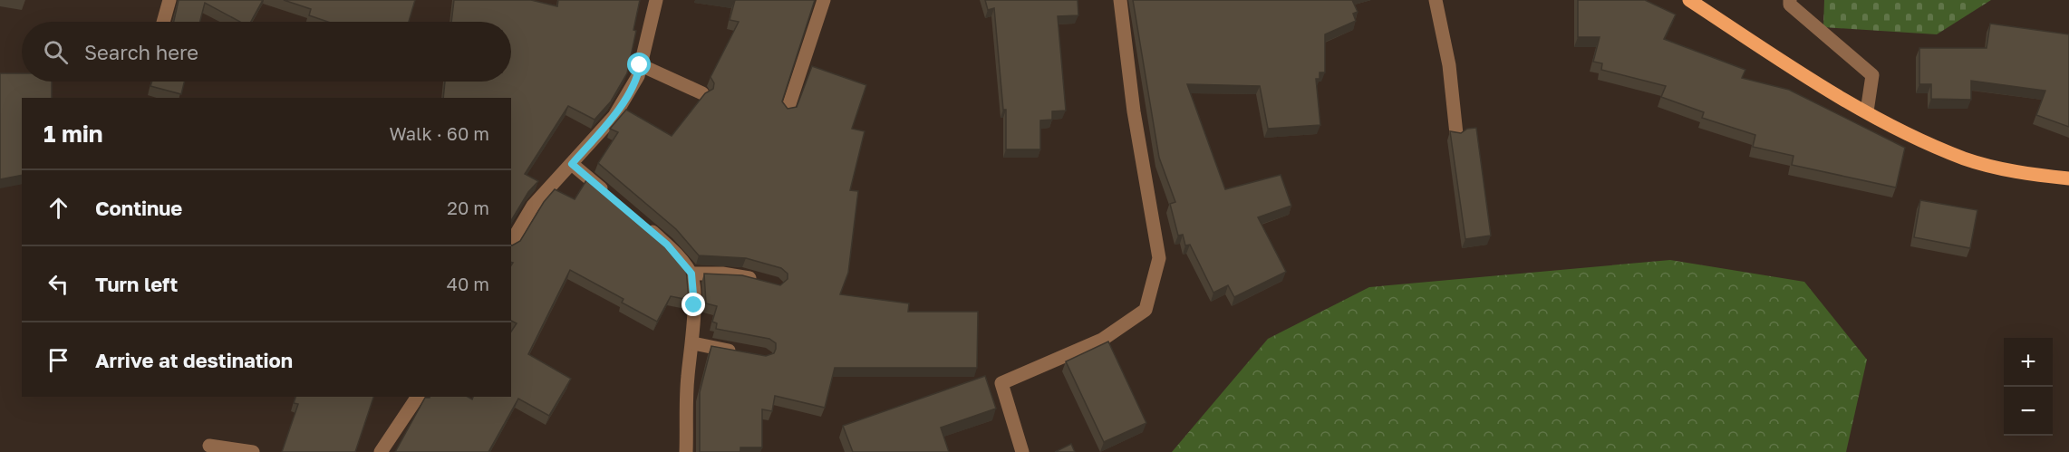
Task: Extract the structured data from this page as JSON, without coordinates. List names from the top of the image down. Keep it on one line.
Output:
{"page":{"search":"Search here","heading":["1 min","Walk · 60 m"],"list":[["Continue","20 m"],["Turn left","40 m"],"Arrive at destination"],"map_buttons":["+","−"]}}
